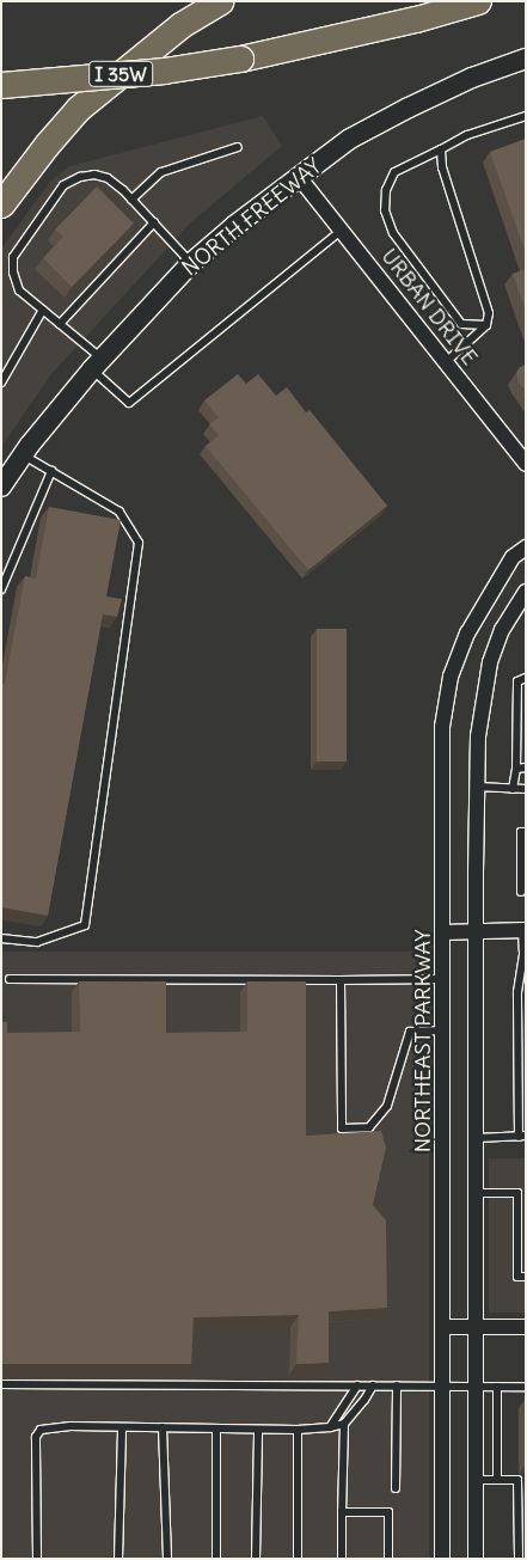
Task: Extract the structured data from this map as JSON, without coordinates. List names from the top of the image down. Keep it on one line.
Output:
{"streets":{"highway":["I 35W"],"main road":["NORTH FREEWAY"],"street":["URBAN DRIVE","NORTHEAST PARKWAY"]},"crossings":[["NORTH FREEWAY","URBAN DRIVE"]]}
